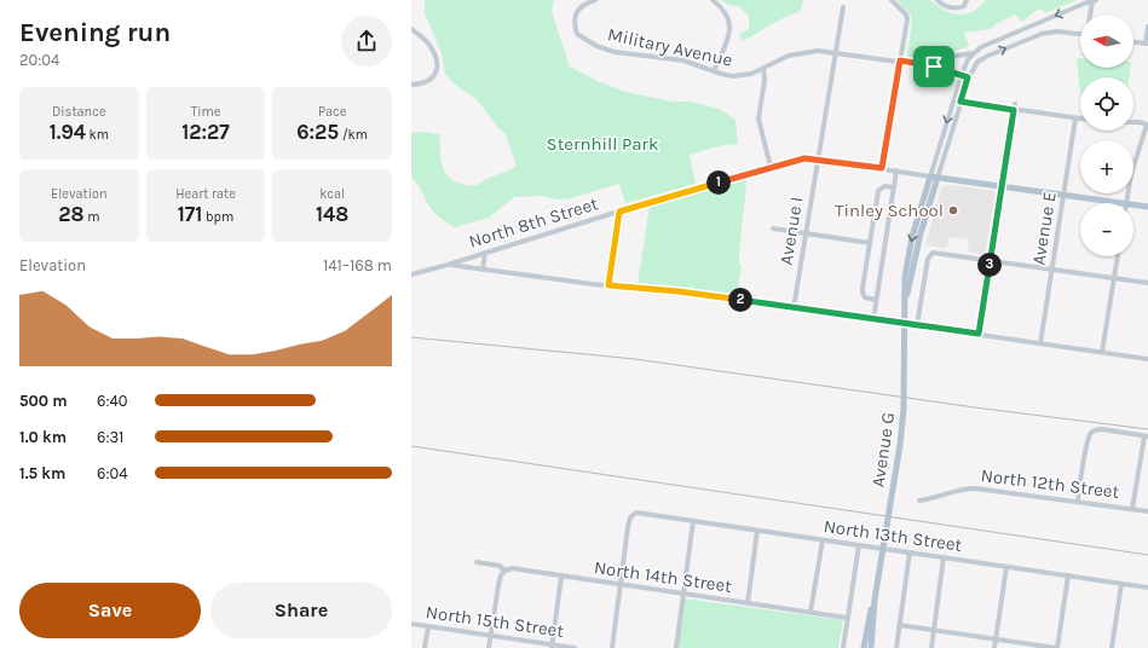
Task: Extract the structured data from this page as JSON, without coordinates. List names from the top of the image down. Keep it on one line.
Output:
{"streets":{"main road":["North 8th Street","Avenue G"],"street":["Military Avenue","Avenue E","Avenue I","North 12th Street","North 13th Street","North 14th Street","North 15th Street"]},"crossings":[["Military Avenue","Avenue I"],["Military Avenue","Avenue G"],["North 8th Street","Avenue E"],["North 8th Street","Avenue I"],["North 8th Street","Avenue G"],["North 13th Street","North 14th Street"]],"parks":["Sternhill Park"],"places":["Tinley School"],"north":"left","page":{"heading":["Evening run","20:04"],"map_buttons":["+","−"],"stats":[["Distance","1.94 km"],["Time","12:27"],["Pace","6:25 /km"],["Elevation","28 m"],["Heart rate","171 bpm"],["kcal","148"]],"pins":["1","3","2"],"chart":["Elevation","141–168 m"],"list":[{"name":"500 m","note":"6:40"},{"name":"1.0 km","note":"6:31"},{"name":"1.5 km","note":"6:04"}],"buttons":["Save","Share"]}}
